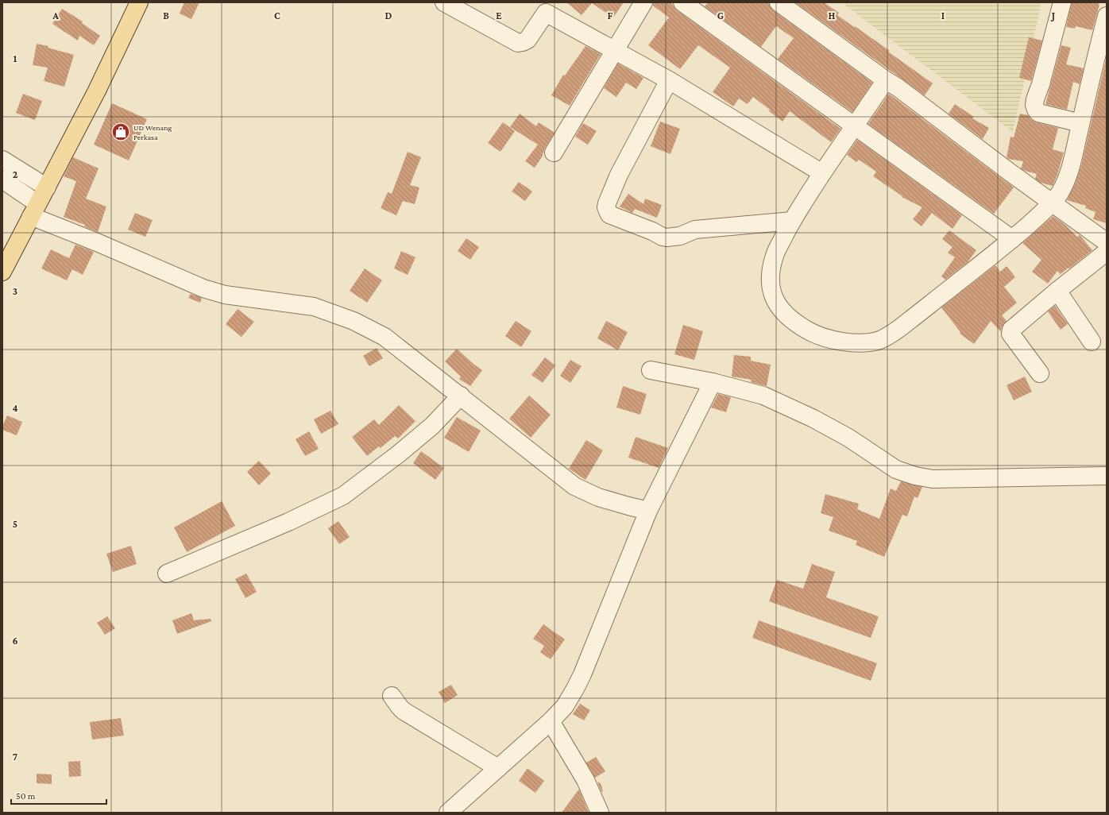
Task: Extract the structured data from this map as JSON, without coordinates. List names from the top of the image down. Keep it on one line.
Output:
{"places":{"shop":["UD Wenang Perkasa"]},"scale_bar":"50 m","grid":{"columns":["A","B","C","D","E","F","G","H","I","J"],"rows":["1","2","3","4","5","6","7"]}}
